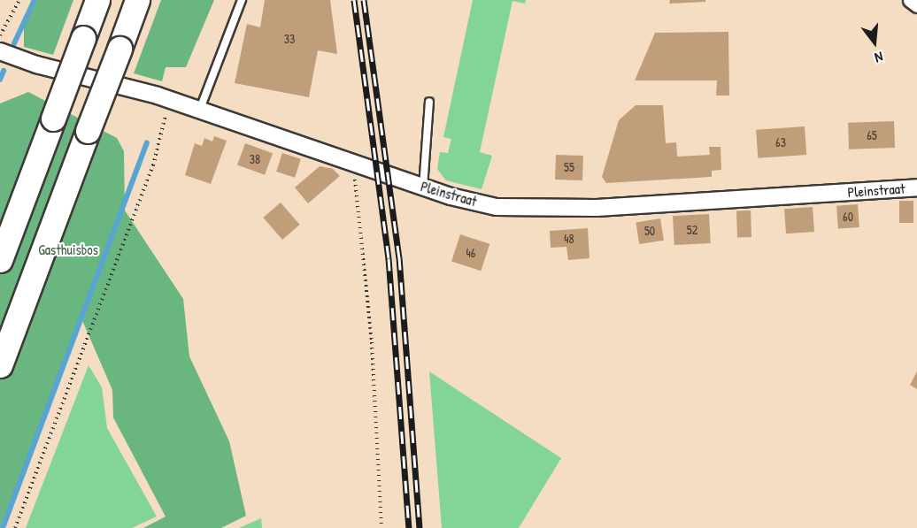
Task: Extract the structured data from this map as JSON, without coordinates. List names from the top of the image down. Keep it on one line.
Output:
{"streets":{"street":["Pleinstraat"]},"parks":["Gasthuisbos"],"house_numbers":["33","65","63","38","55","60","52","50","48","46"],"north":"bottom"}
